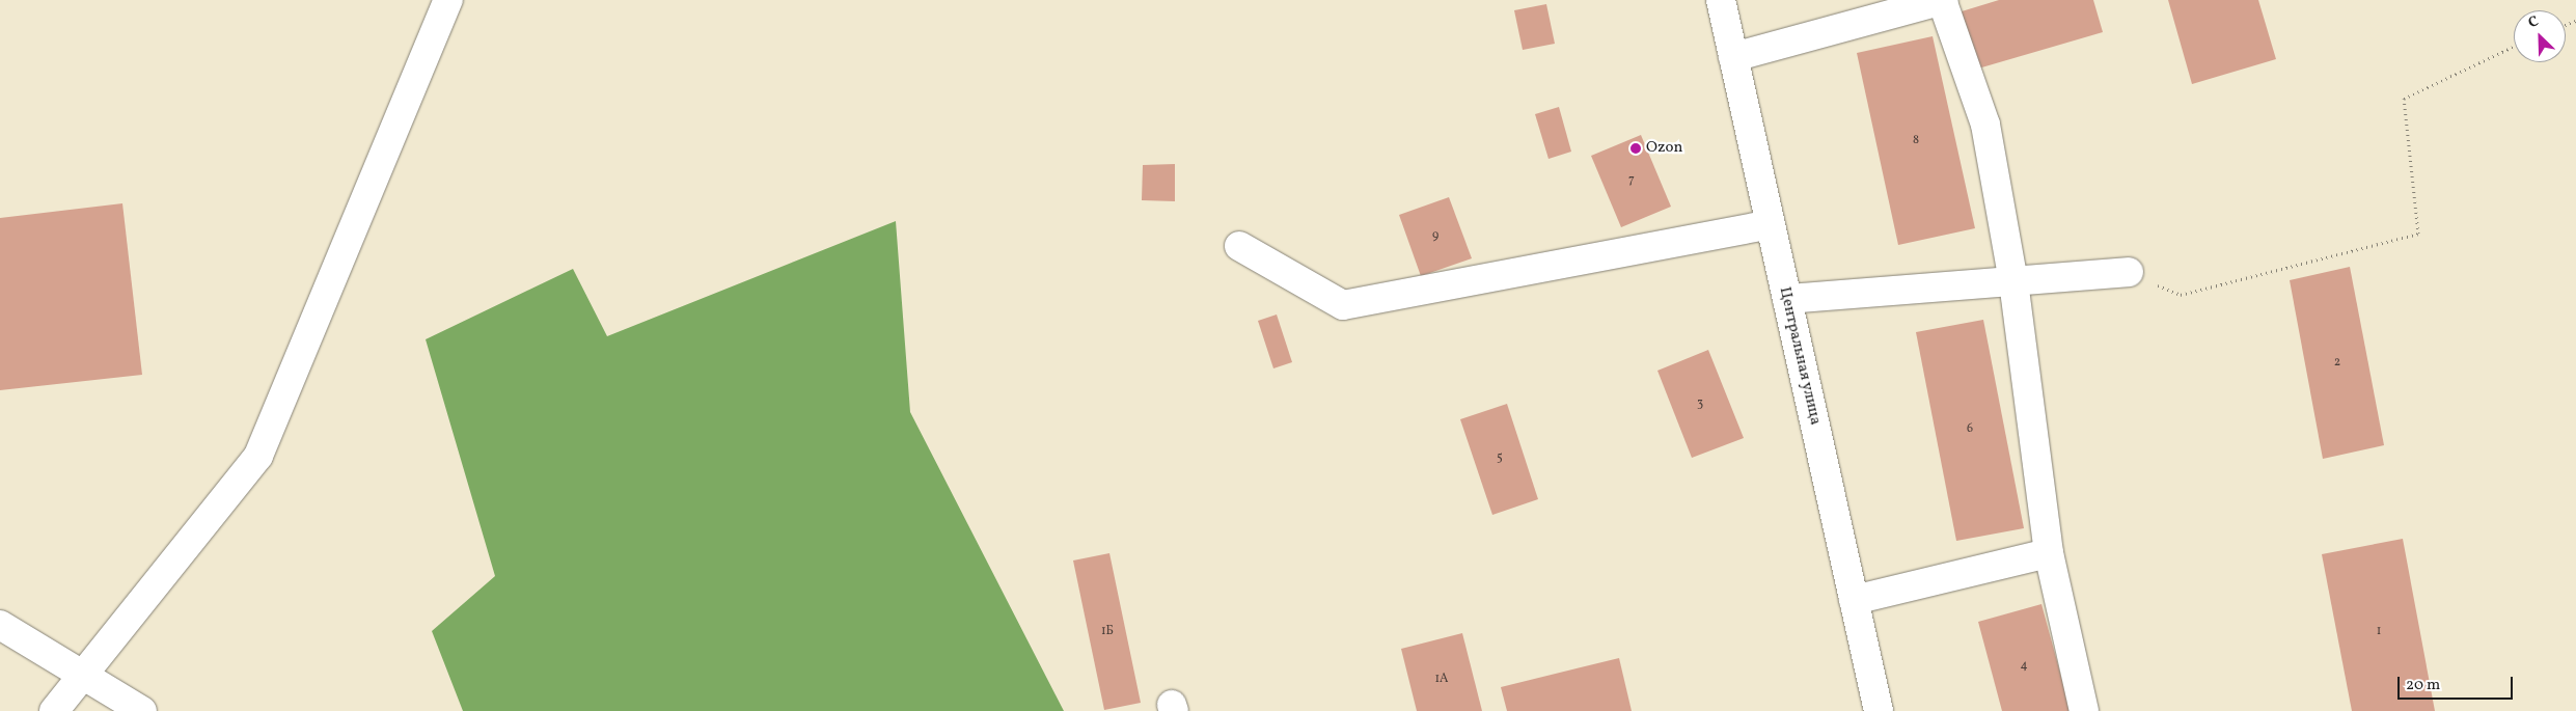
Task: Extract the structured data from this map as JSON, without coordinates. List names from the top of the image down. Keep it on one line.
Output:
{"streets":{"street":["Центральная улица"]},"places":["Ozon"],"house_numbers":["8","7","9","2","3","6","5","1Б","1","4","1А"],"scale_bar":"20 m","north":"top left"}
